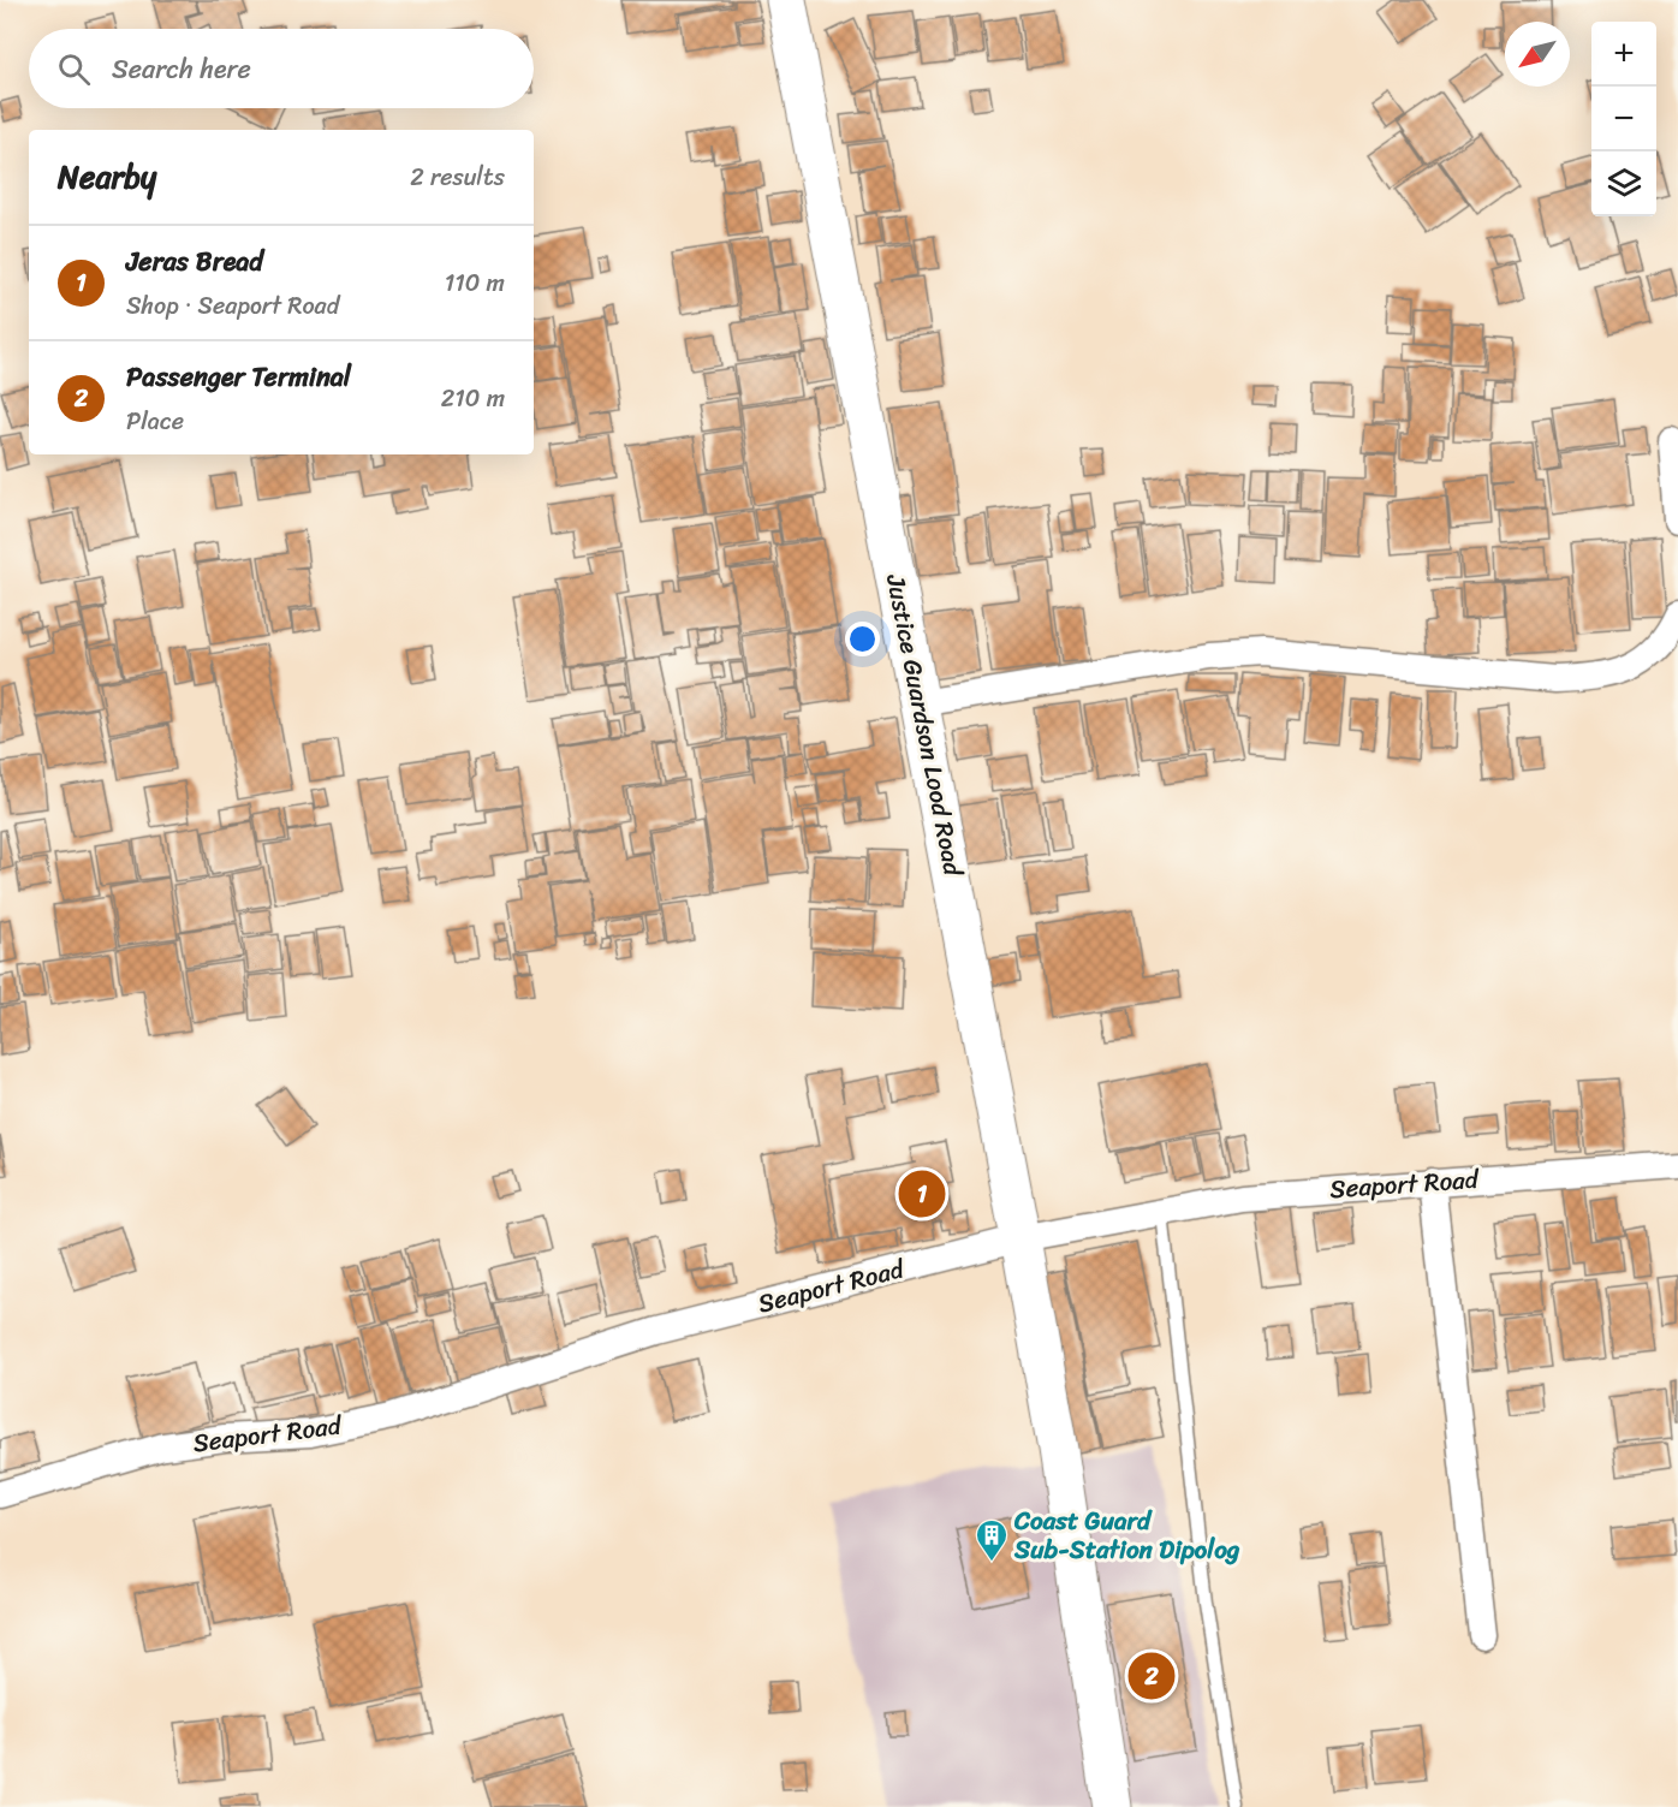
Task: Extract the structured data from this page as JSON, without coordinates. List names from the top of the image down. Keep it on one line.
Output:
{"streets":{"main road":["Justice Guardson Lood Road"],"street":["Seaport Road"]},"crossings":[["Justice Guardson Lood Road","Seaport Road"]],"places":{"building":["Coast Guard Sub-Station Dipolog"]},"north":"bottom left","page":{"map_buttons":["+","−"],"search":"Search here","heading":["Nearby","2 results"],"list":[{"mark":"1","name":"Jeras Bread","note":"Shop · Seaport Road","value":"110 m"},{"mark":"2","name":"Passenger Terminal","note":"Place","value":"210 m"}],"pins":["1","2"]}}
